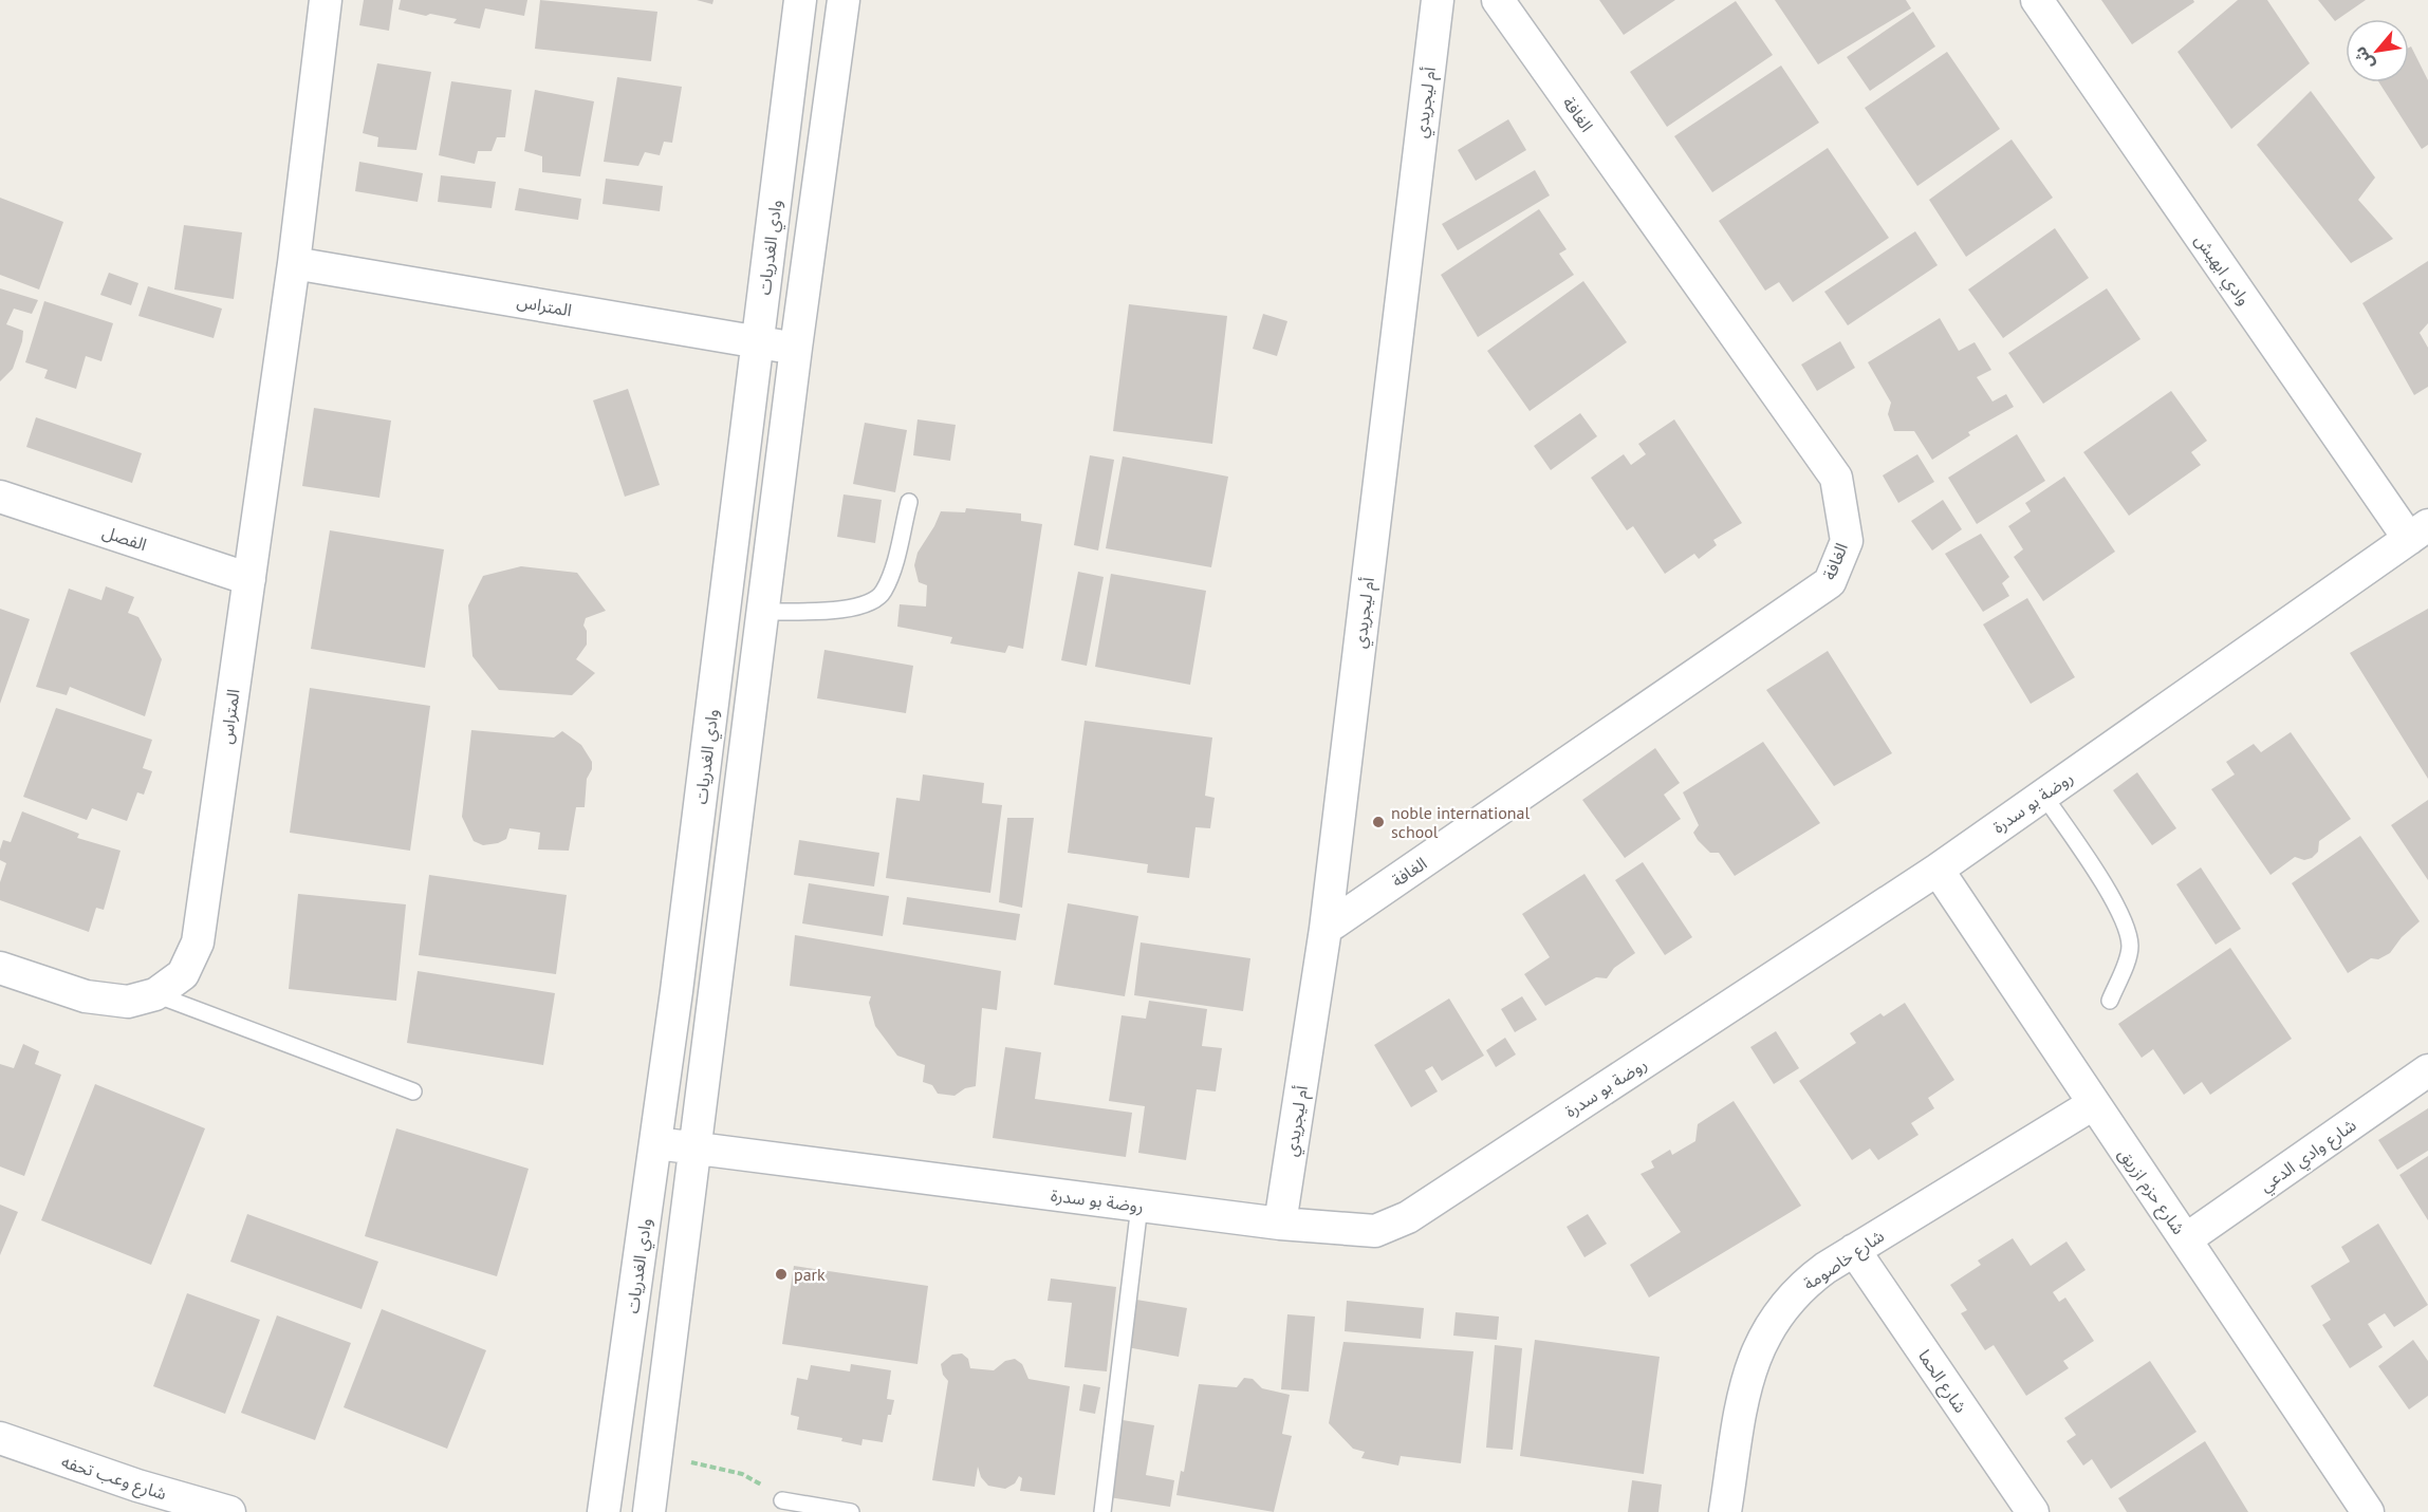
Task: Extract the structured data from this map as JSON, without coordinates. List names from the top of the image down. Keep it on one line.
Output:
{"streets":{"street":["أم ليجريدي","الغافة","وادي الغدريات","وادي ابهيش","المتراس","الفصل","روضة بو سدرة","شارع وادي الدعي","شارع حزم ازريق","شارع خاصومة","شارع الحما","شارع وعب تحفه"]},"crossings":[["أم ليجريدي","الغافة"],["أم ليجريدي","روضة بو سدرة"],["وادي الغدريات","المتراس"],["وادي الغدريات","روضة بو سدرة"],["وادي ابهيش","روضة بو سدرة"],["المتراس","الفصل"],["روضة بو سدرة","شارع حزم ازريق"],["شارع وادي الدعي","شارع حزم ازريق"],["شارع حزم ازريق","شارع خاصومة"],["شارع خاصومة","شارع الحما"]],"places":["noble international school","park"],"north":"bottom left"}
